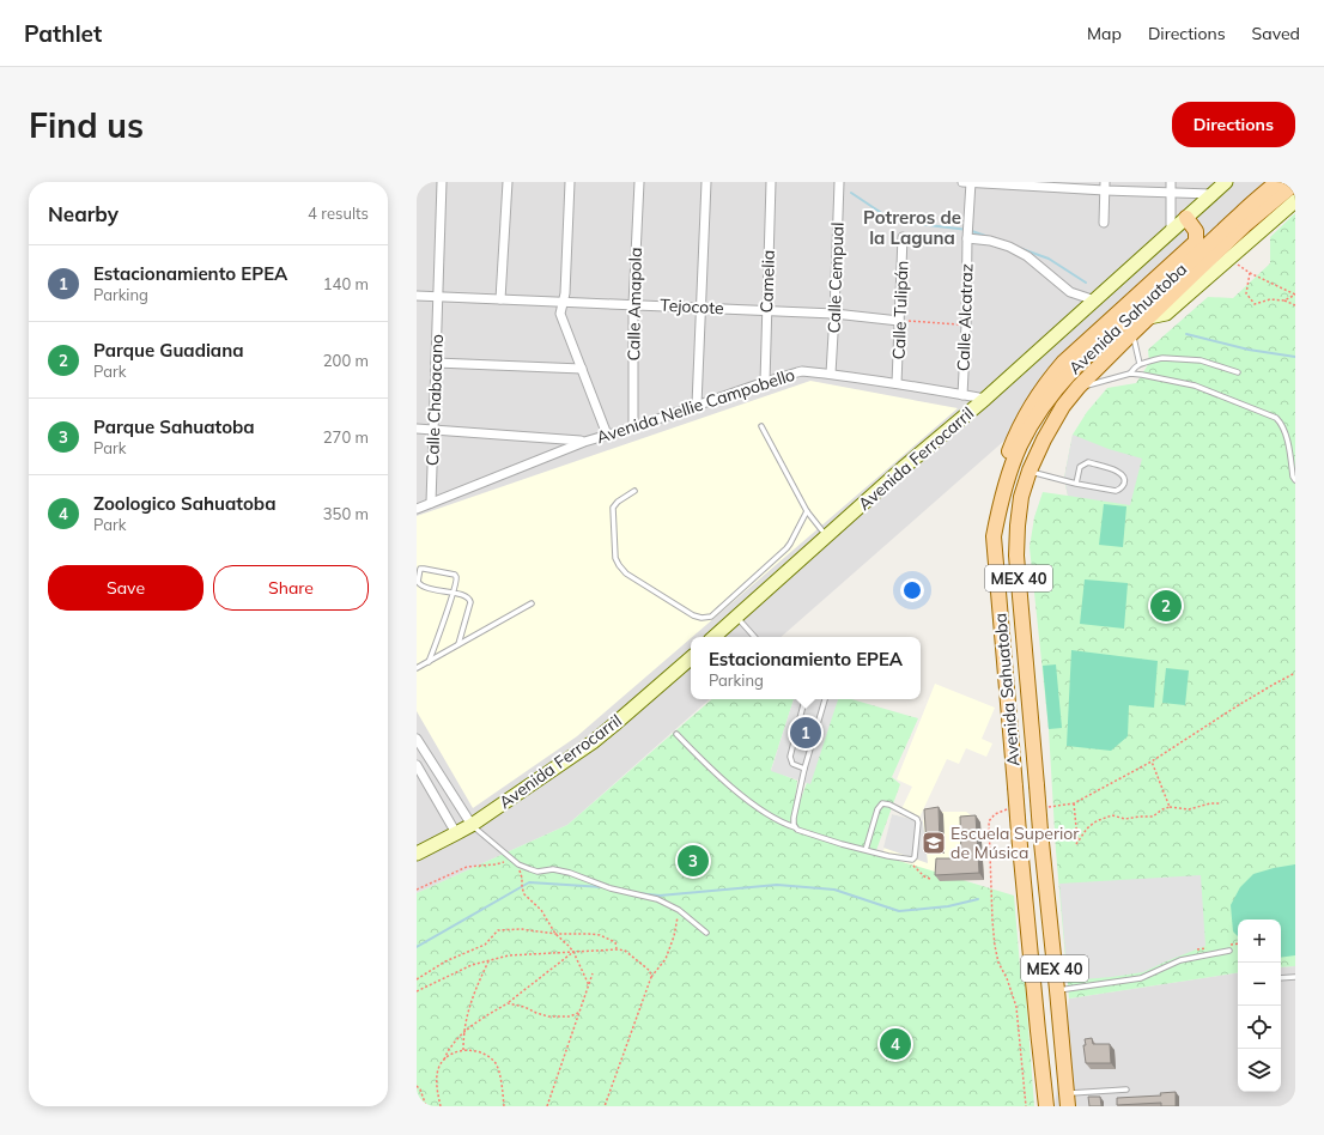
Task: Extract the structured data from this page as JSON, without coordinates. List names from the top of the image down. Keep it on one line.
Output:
{"streets":{"main road":["Avenida Sahuatoba","MEX 40"],"street":["Calle Cempual","Camelia","Calle Amapola","Tejocote","Calle Tulipán","Calle Alcatraz","Calle Chabacano","Avenida Nellie Campobello","Avenida Ferrocarril"]},"crossings":[["Calle Cempual","Tejocote"],["Calle Cempual","Avenida Nellie Campobello"],["Camelia","Tejocote"],["Camelia","Avenida Nellie Campobello"],["Calle Amapola","Tejocote"],["Calle Amapola","Avenida Nellie Campobello"],["Tejocote","Calle Tulipán"],["Tejocote","Calle Chabacano"],["Calle Tulipán","Avenida Nellie Campobello"],["Calle Alcatraz","Avenida Nellie Campobello"],["Avenida Sahuatoba","Avenida Ferrocarril"],["Calle Chabacano","Avenida Nellie Campobello"],["Avenida Nellie Campobello","Avenida Ferrocarril"]],"districts":["Potreros de la Laguna"],"places":{"school or university":["Escuela Superior de Música"]},"page":{"header":"Pathlet","nav":["Map","Directions","Saved"],"buttons":["Directions",["Save","Share"]],"title":"Find us","heading":["Nearby","4 results"],"list":[{"mark":"1","name":"Estacionamiento EPEA","note":"Parking","value":"140 m"},{"mark":"2","name":"Parque Guadiana","note":"Park","value":"200 m"},{"mark":"3","name":"Parque Sahuatoba","note":"Park","value":"270 m"},{"mark":"4","name":"Zoologico Sahuatoba","note":"Park","value":"350 m"}],"pins":["2","1","3","4"],"popup":["Estacionamiento EPEA","Parking"],"map_buttons":["+","−"]}}
